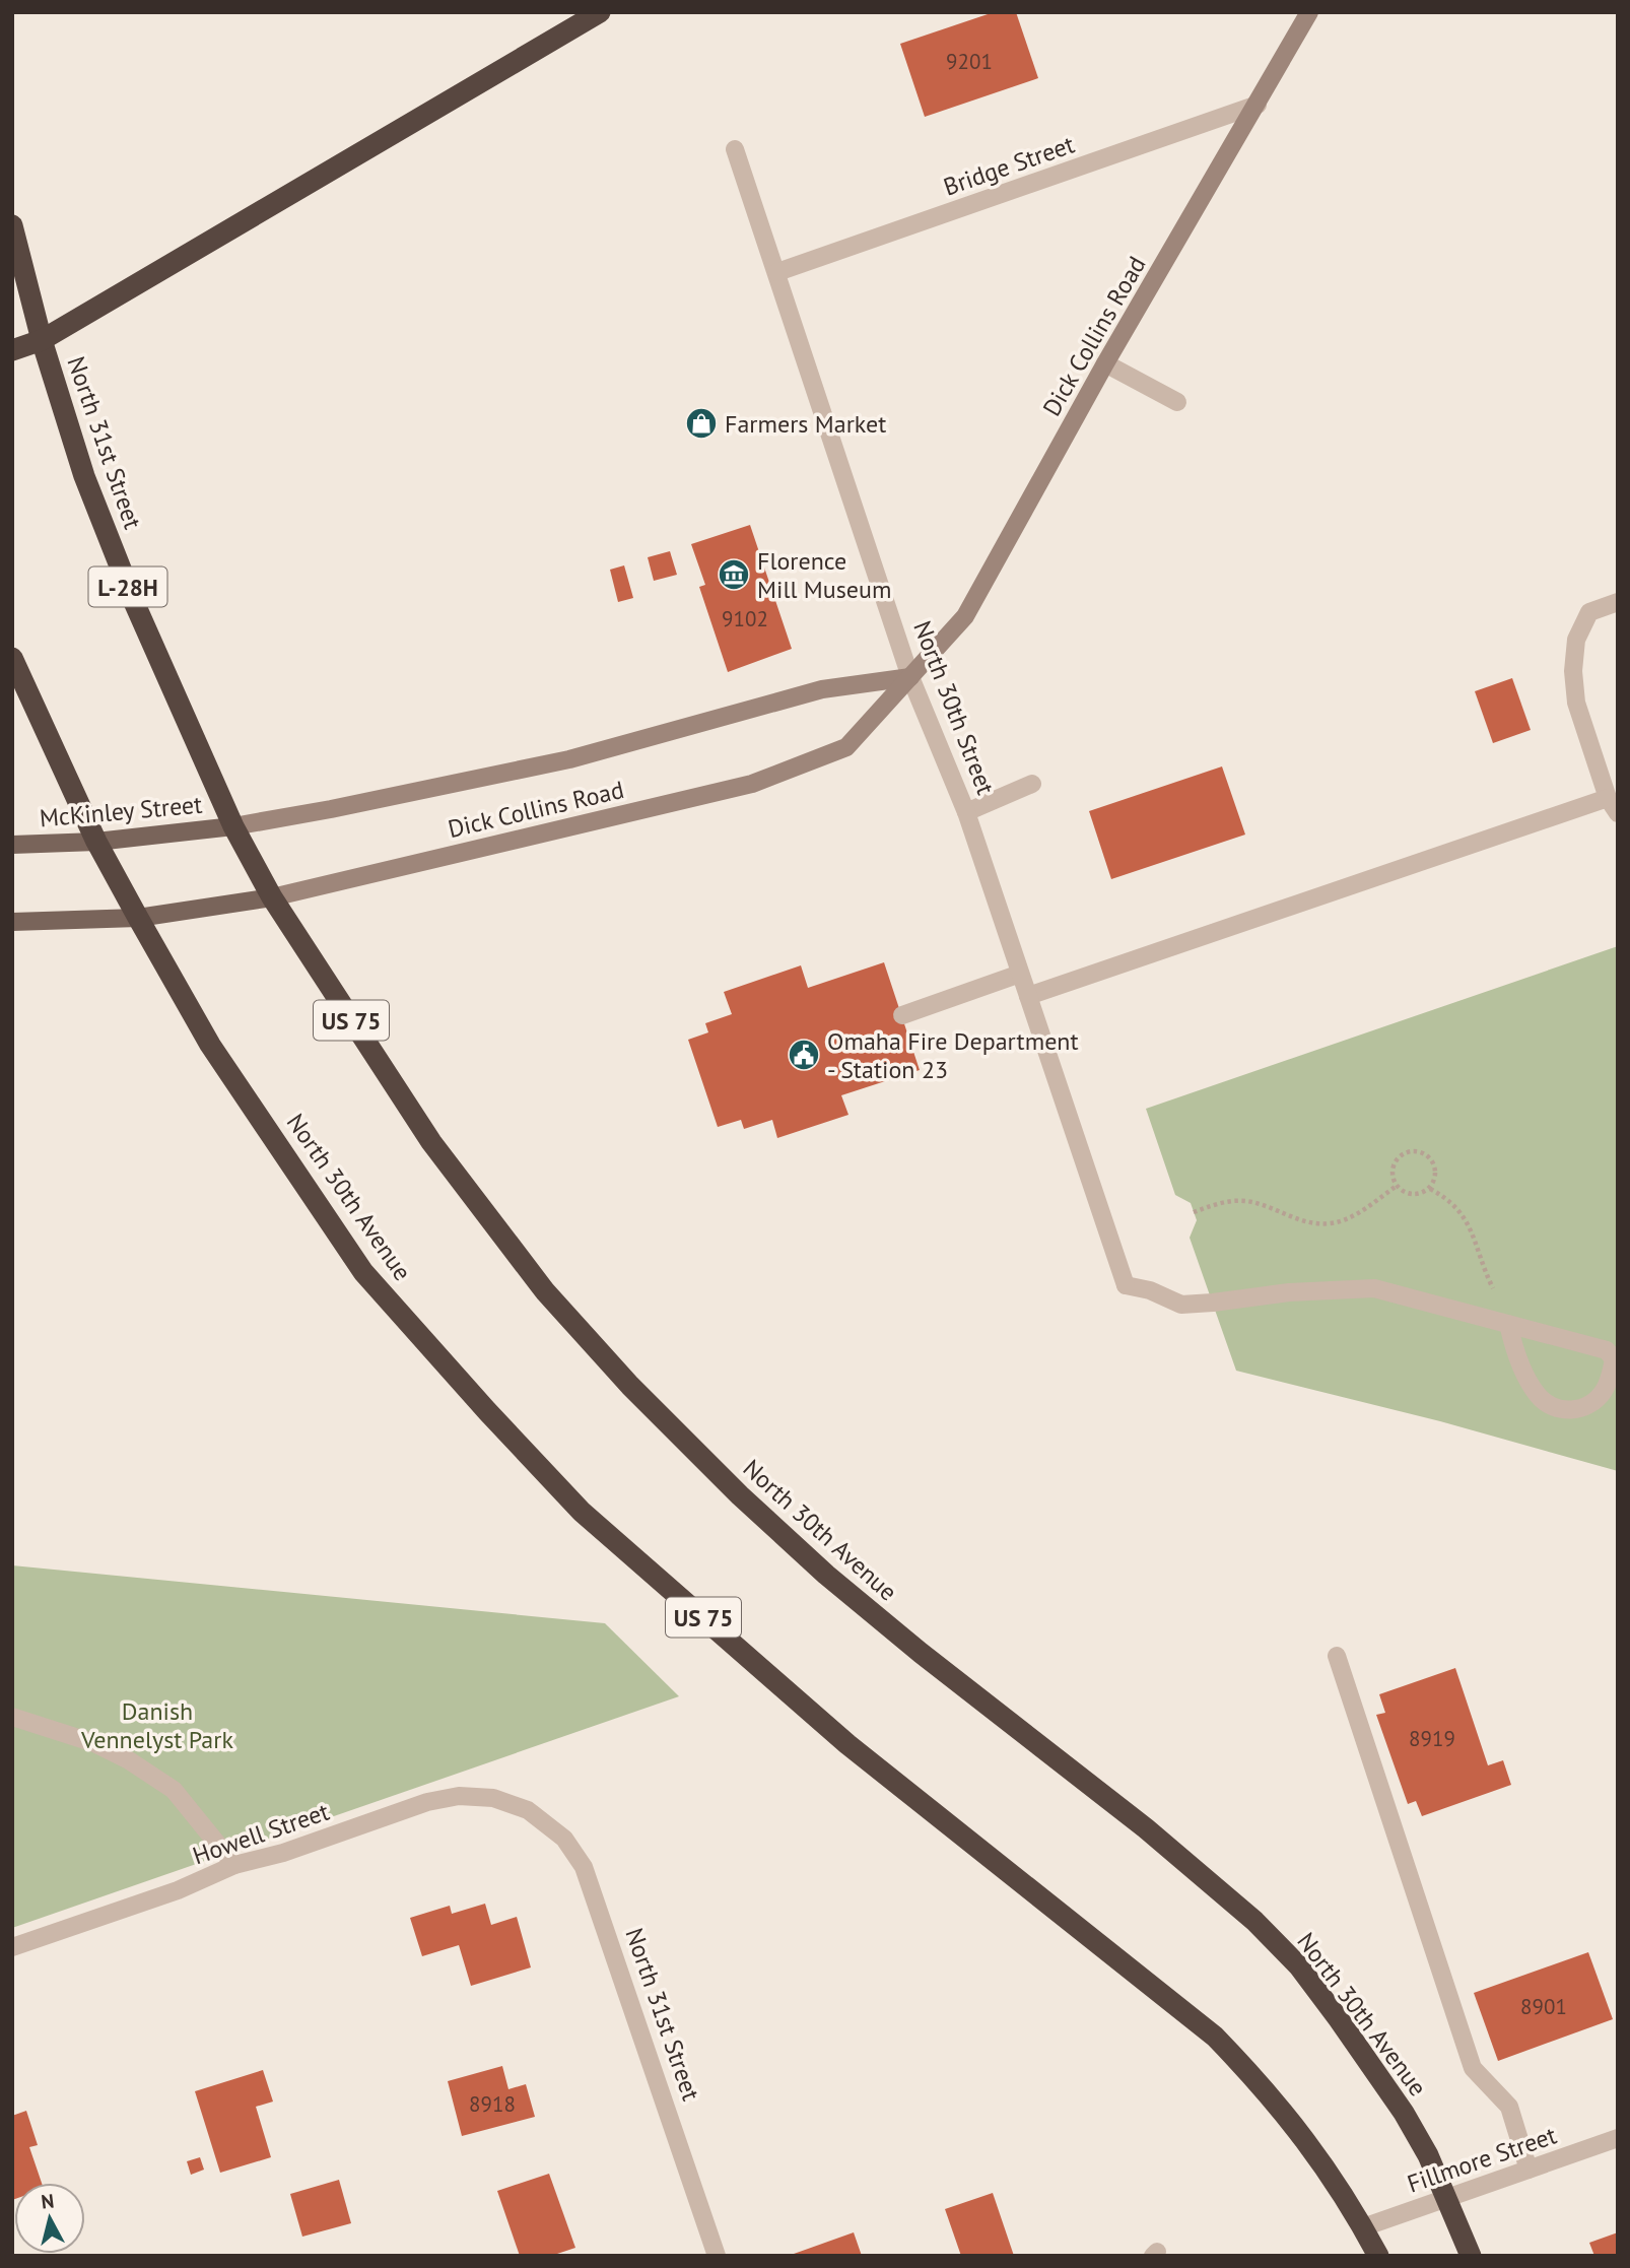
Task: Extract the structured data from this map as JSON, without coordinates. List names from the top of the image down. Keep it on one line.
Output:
{"streets":{"highway":["North 31st Street","L-28H","US 75","North 30th Avenue"],"main road":["Dick Collins Road","McKinley Street"],"street":["Bridge Street","North 30th Street","Howell Street","Fillmore Street"]},"crossings":[["Bridge Street","Dick Collins Road"],["Bridge Street","North 30th Street"],["Dick Collins Road","North 31st Street"],["Dick Collins Road","North 30th Street"],["Dick Collins Road","McKinley Street"],["Dick Collins Road","North 30th Avenue"],["North 31st Street","McKinley Street"],["North 31st Street","North 30th Avenue"],["North 31st Street","Howell Street"],["McKinley Street","North 30th Avenue"],["US 75","North 30th Avenue"],["US 75","Fillmore Street"],["North 30th Avenue","Fillmore Street"]],"parks":["Danish Vennelyst Park"],"places":{"shop":["Farmers Market"],"museum":["Florence Mill Museum"],"public building":["Omaha Fire Department - Station 23"]},"house_numbers":["9201","9102","8919","8901","8918"],"north":"top"}
